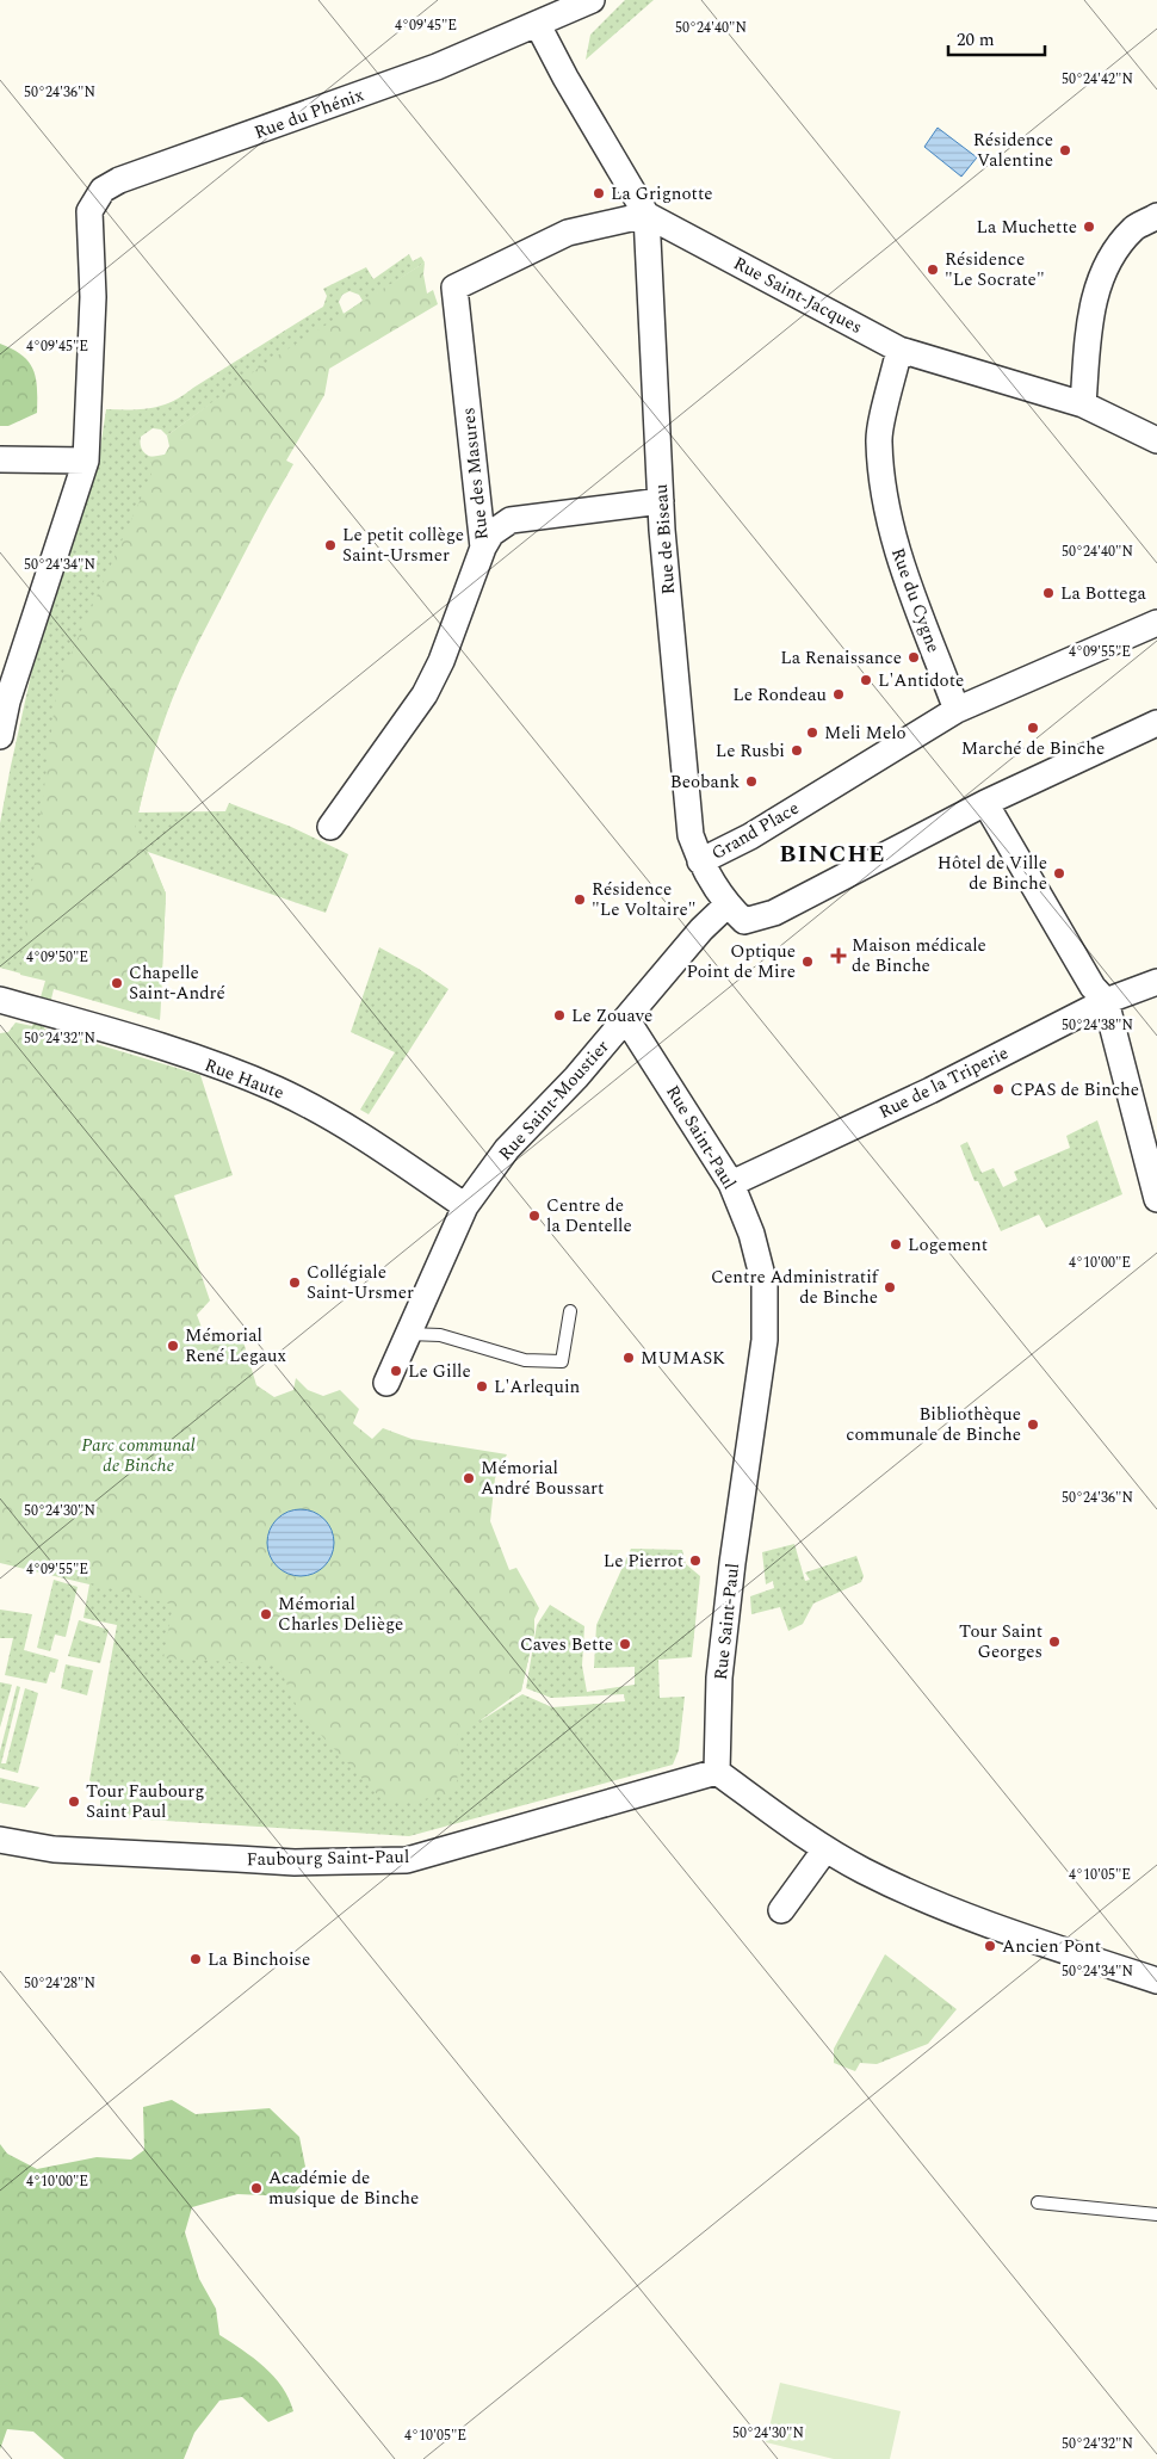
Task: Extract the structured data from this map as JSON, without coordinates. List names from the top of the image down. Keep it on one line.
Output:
{"streets":{"street":["Rue du Phénix","Rue Saint-Jacques","Rue des Masures","Rue de Biseau","Rue du Cygne","Grand Place","Rue Haute","Rue de la Triperie","Rue Saint-Moustier","Rue Saint-Paul","Faubourg Saint-Paul"]},"crossings":[["Rue Saint-Jacques","Rue des Masures"],["Rue Saint-Jacques","Rue de Biseau"],["Rue Saint-Jacques","Rue du Cygne"],["Rue des Masures","Rue de Biseau"],["Rue de Biseau","Grand Place"],["Rue du Cygne","Grand Place"],["Grand Place","Rue Saint-Moustier"],["Rue Haute","Rue Saint-Moustier"],["Rue de la Triperie","Rue Saint-Paul"],["Rue Saint-Moustier","Rue Saint-Paul"],["Rue Saint-Paul","Faubourg Saint-Paul"]],"districts":["BINCHE"],"parks":["Parc communal de Binche"],"places":{"other":["Résidence Valentine","La Grignotte","La Muchette","Résidence \"Le Socrate\"","Le petit collège Saint-Ursmer","La Bottega","La Renaissance","L'Antidote","Le Rondeau","Marché de Binche","Meli Melo","Le Rusbi","Beobank","Hôtel de Ville de Binche","Résidence \"Le Voltaire\"","Optique Point de Mire","Chapelle Saint-André","Le Zouave","CPAS de Binche","Centre de la Dentelle","Logement","Collégiale Saint-Ursmer","Centre Administratif de Binche","Mémorial René Legaux","MUMASK","Le Gille","L'Arlequin","Bibliothèque communale de Binche","Mémorial André Boussart","Le Pierrot","Mémorial Charles Deliège","Tour Saint Georges","Caves Bette","Tour Faubourg Saint Paul","Ancien Pont","La Binchoise","Académie de musique de Binche"],"health":["Maison médicale de Binche"]},"scale_bar":"20 m","coordinates":["4°09'45\"E","50°24'40\"N","50°24'42\"N","50°24'36\"N","50°24'34\"N","4°09'55\"E","4°09'50\"E","50°24'38\"N","50°24'32\"N","4°10'00\"E","50°24'30\"N","4°10'05\"E","50°24'28\"N"]}
